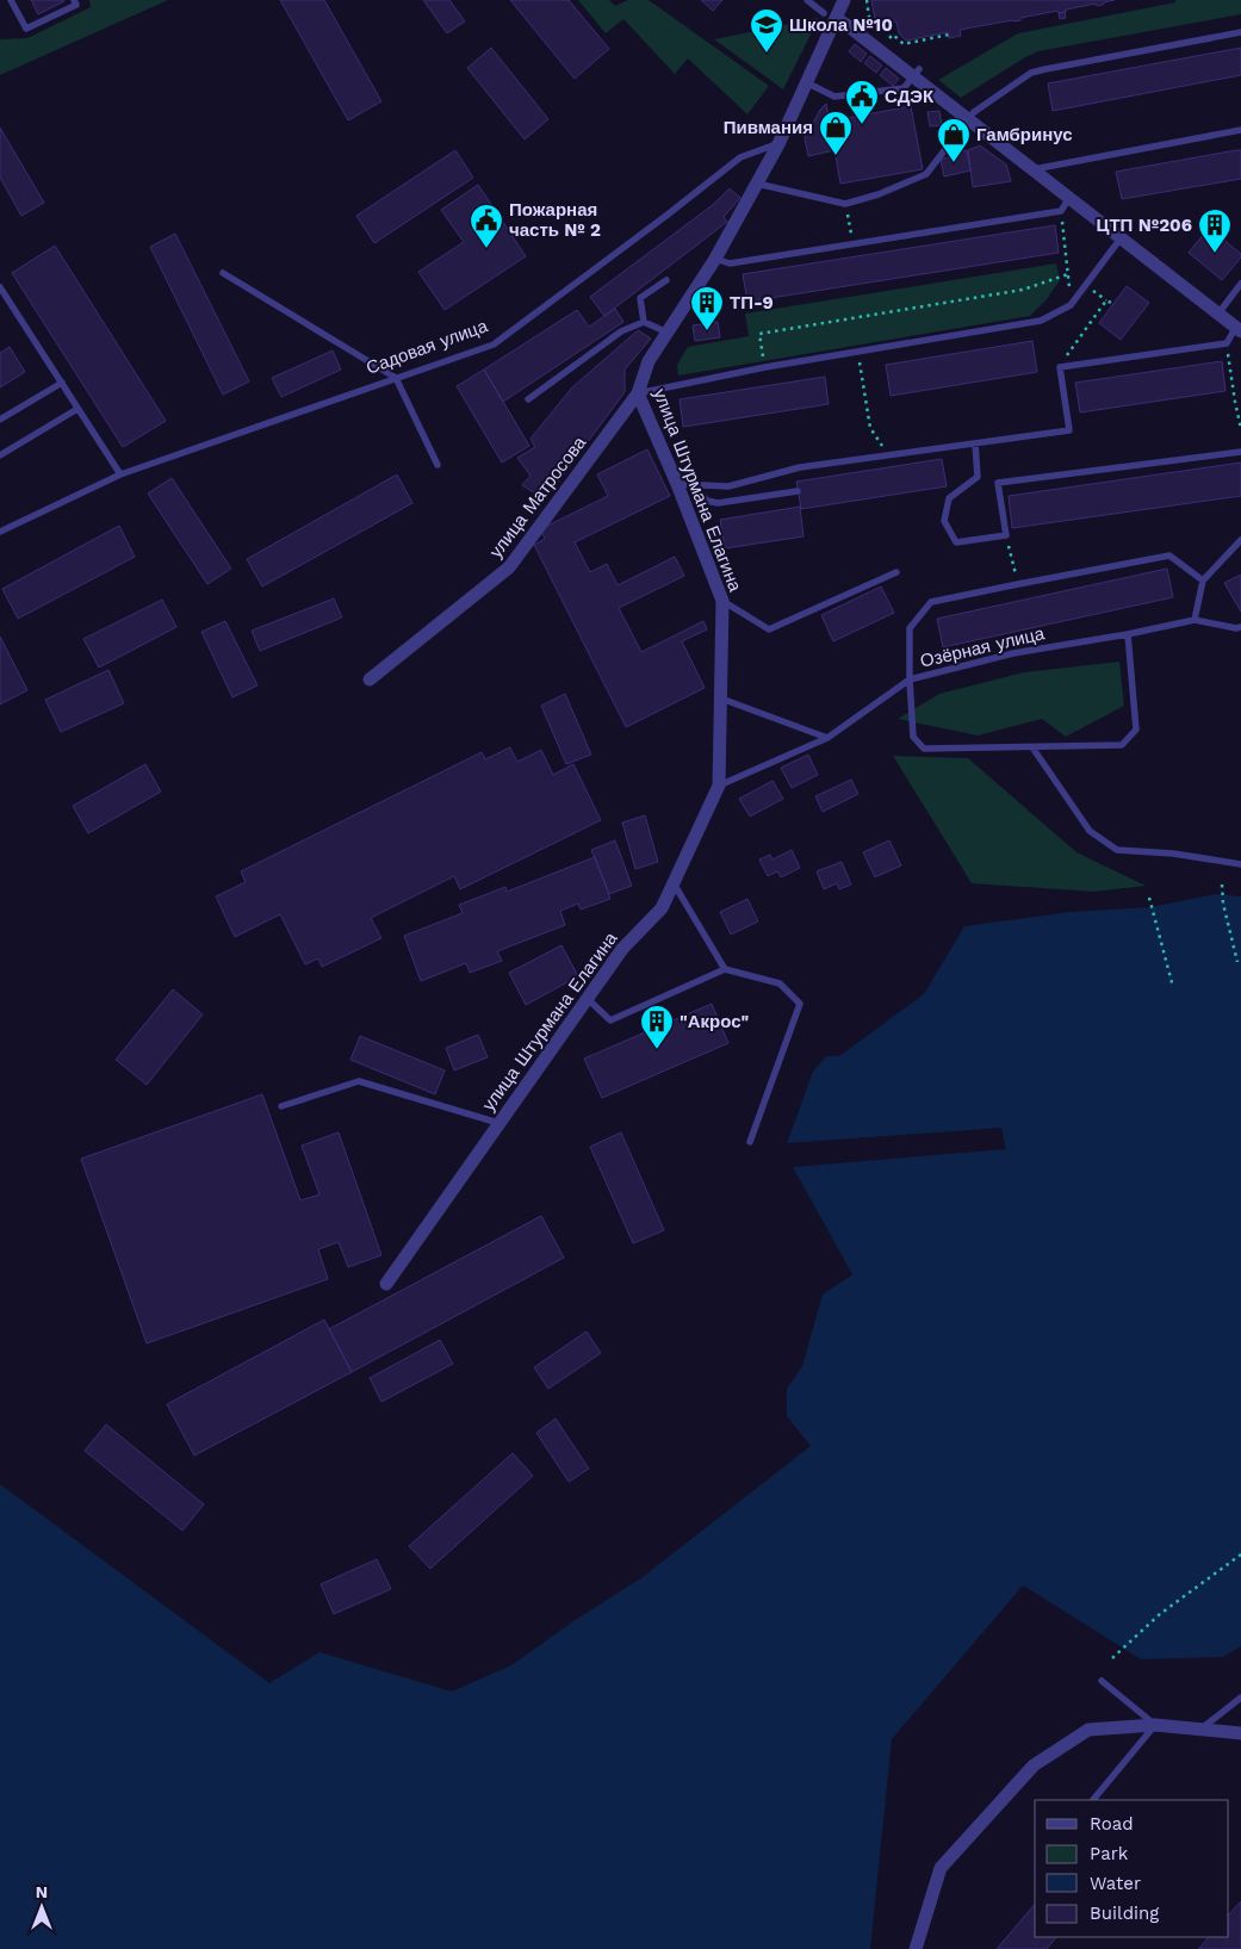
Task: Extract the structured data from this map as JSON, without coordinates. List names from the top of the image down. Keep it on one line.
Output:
{"streets":{"street":["улица Штурмана Елагина","улица Матросова"],"lane":["Садовая улица","Озёрная улица"]},"crossings":[["Садовая улица","улица Штурмана Елагина"],["улица Штурмана Елагина","улица Матросова"],["улица Штурмана Елагина","Озёрная улица"]],"places":{"school or university":["Школа №10"],"public building":["СДЭК","Пожарная часть № 2"],"shop":["Пивмания","Гамбринус"],"building":["ЦТП №206","ТП-9","\"Акрос\""]},"legend":["Road","Park","Water","Building"],"north":"top"}
